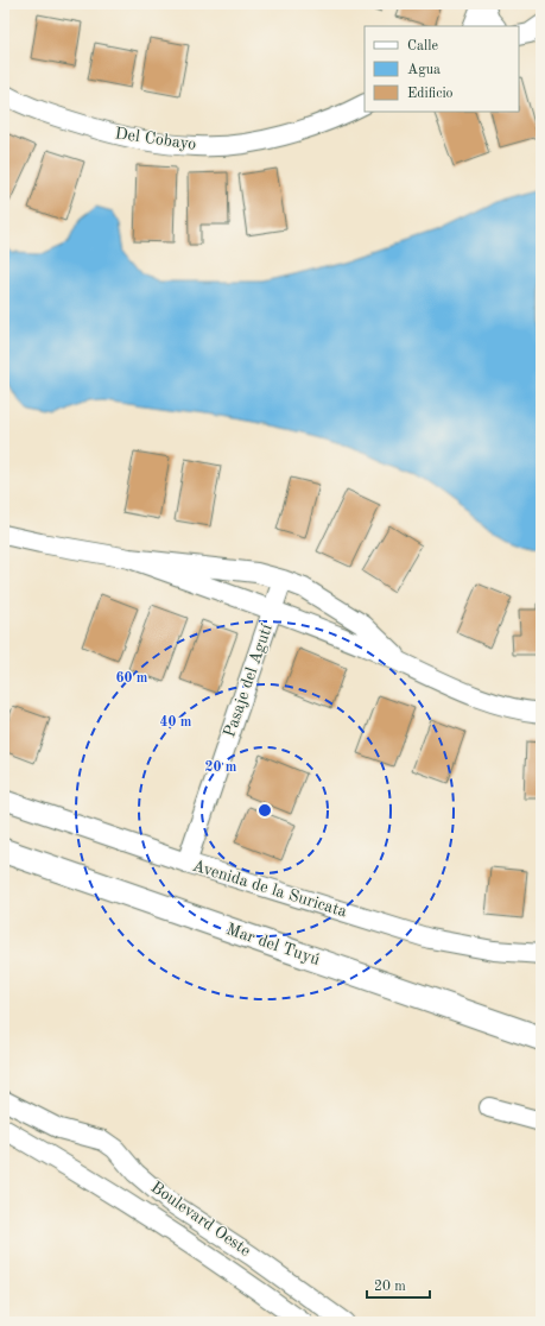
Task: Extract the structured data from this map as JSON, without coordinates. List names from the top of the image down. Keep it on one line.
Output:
{"streets":{"street":["Del Cobayo","Pasaje del Agutí","Avenida de la Suricata","Mar del Tuyú","Boulevard Oeste"]},"crossings":[["Pasaje del Agutí","Avenida de la Suricata"]],"legend":["Calle","Agua","Edificio"],"scale_bar":"20 m","rings":["60 m","40 m","20 m"]}
